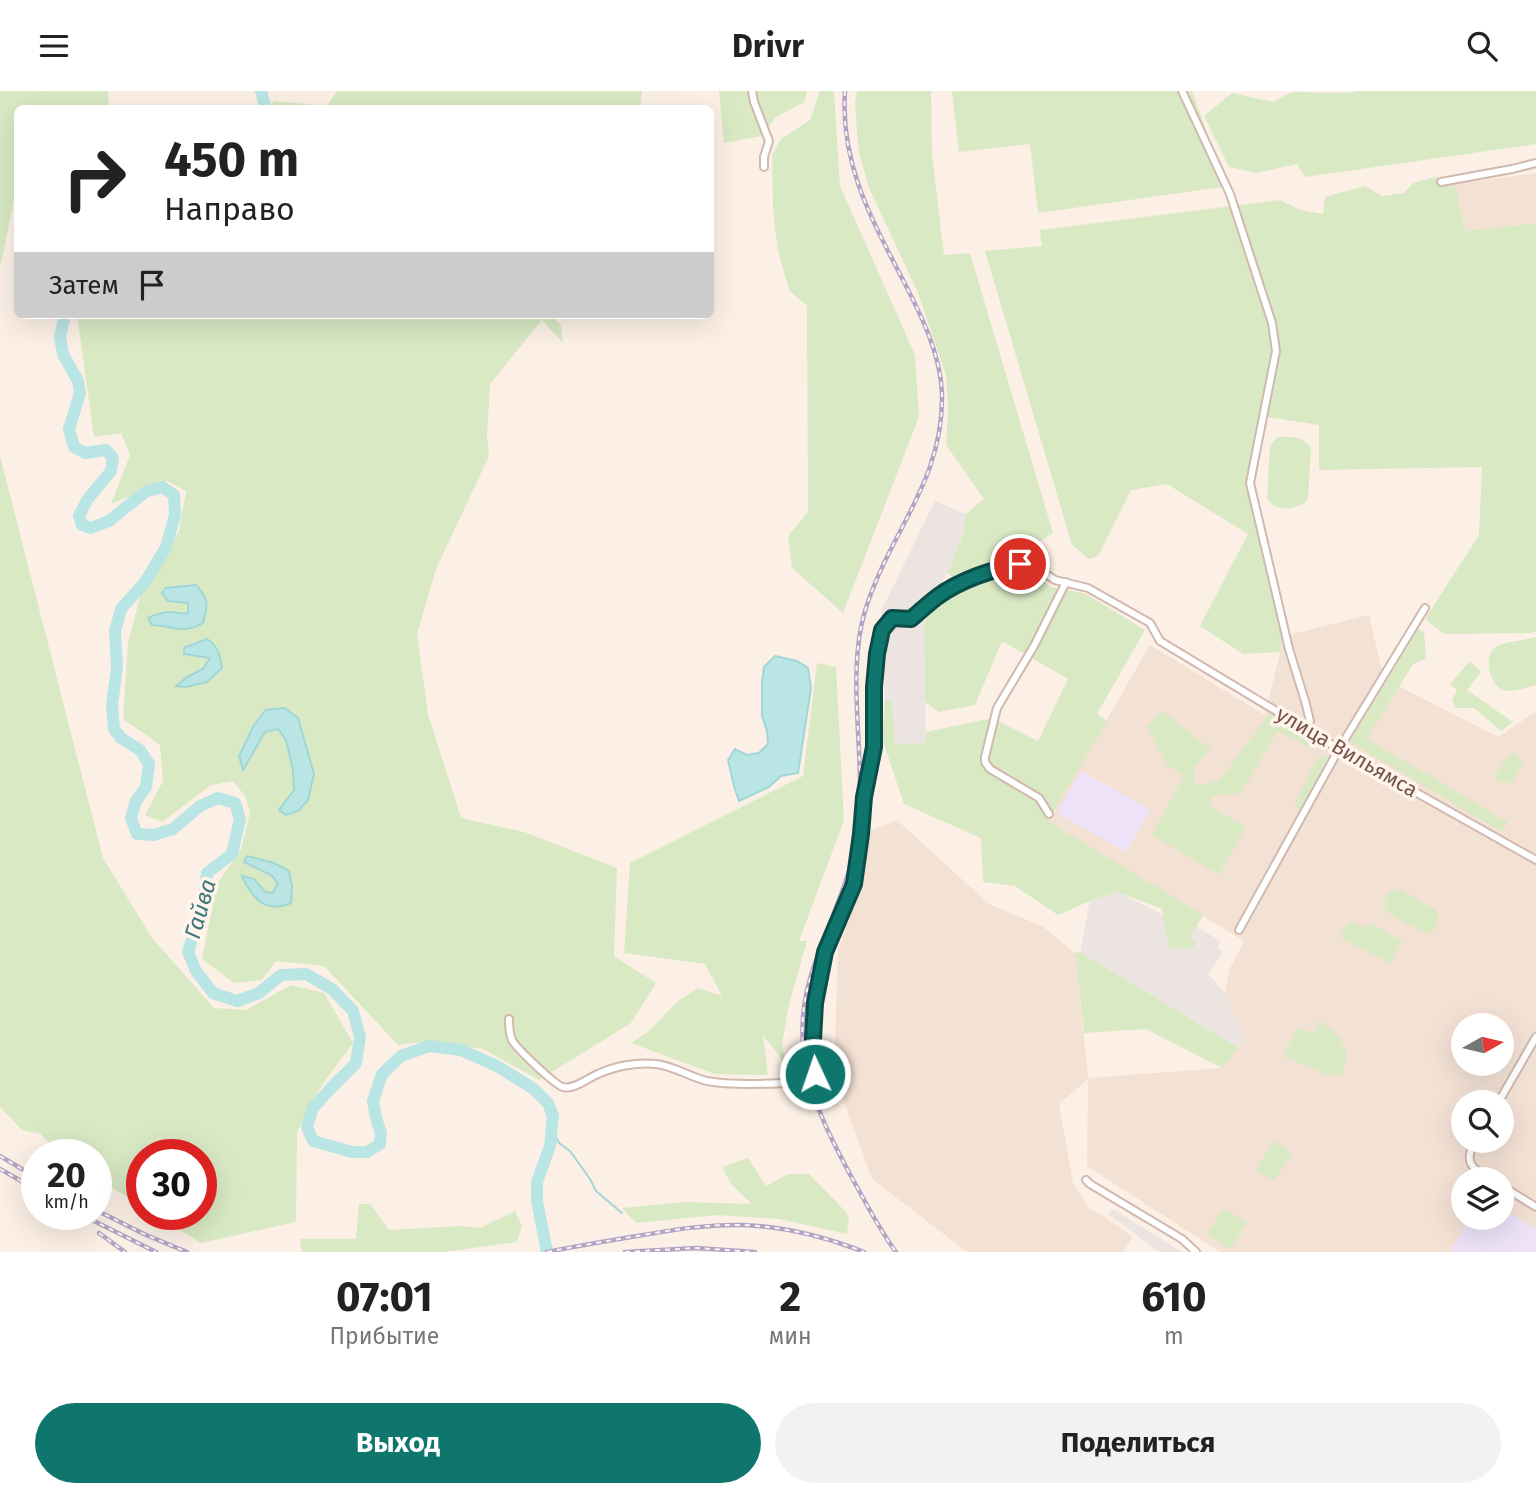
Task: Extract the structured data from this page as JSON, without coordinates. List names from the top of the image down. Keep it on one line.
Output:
{"streets":{"street":["улица Вильямса"]},"water":["Гайва"],"north":"right","page":{"header":"Drivr","turn":["450 m","Направо"],"then":"Затем","speed":"20 km/h","limit":"30","eta":["07:01","Прибытие","2","мин","610","m"],"buttons":["Выход","Поделиться"]}}
